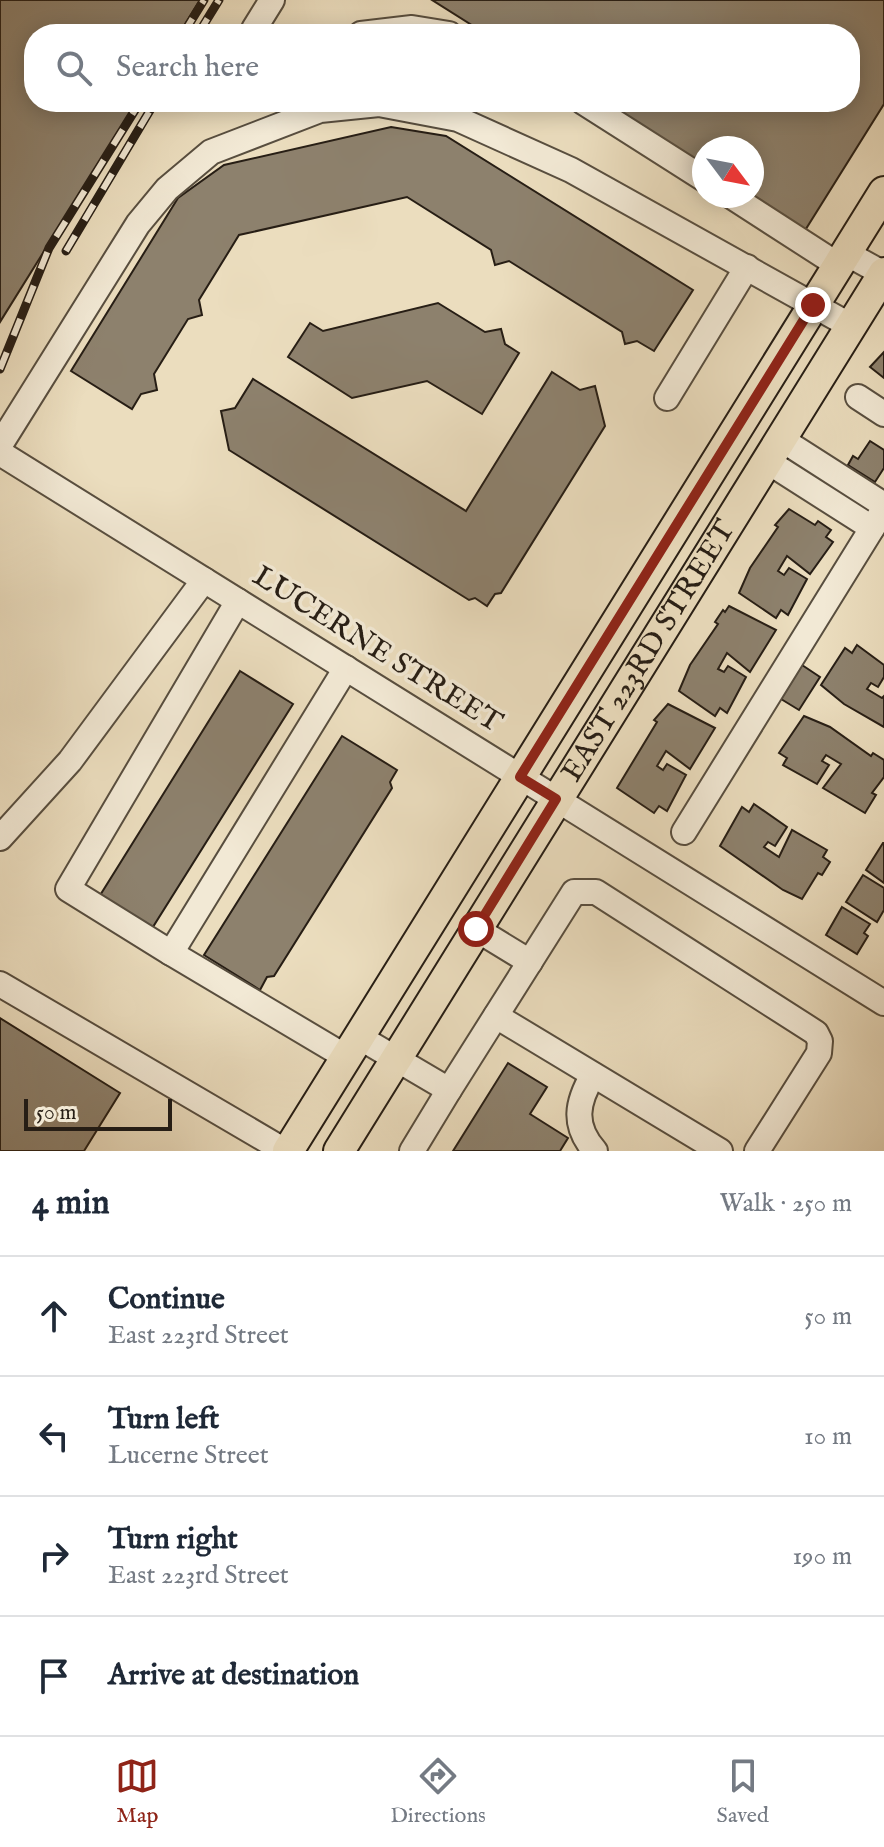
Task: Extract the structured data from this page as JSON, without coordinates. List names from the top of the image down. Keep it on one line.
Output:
{"streets":{"main road":["EAST 223RD STREET"],"street":["LUCERNE STREET"]},"crossings":[["LUCERNE STREET","EAST 223RD STREET"]],"scale_bar":"50 m","north":"bottom right","page":{"search":"Search here","scale":"50 m","heading":["4 min","Walk · 250 m"],"list":[["Continue","East 223rd Street","50 m"],["Turn left","Lucerne Street","10 m"],["Turn right","East 223rd Street","190 m"],"Arrive at destination"],"nav":["Map","Directions","Saved"]}}
